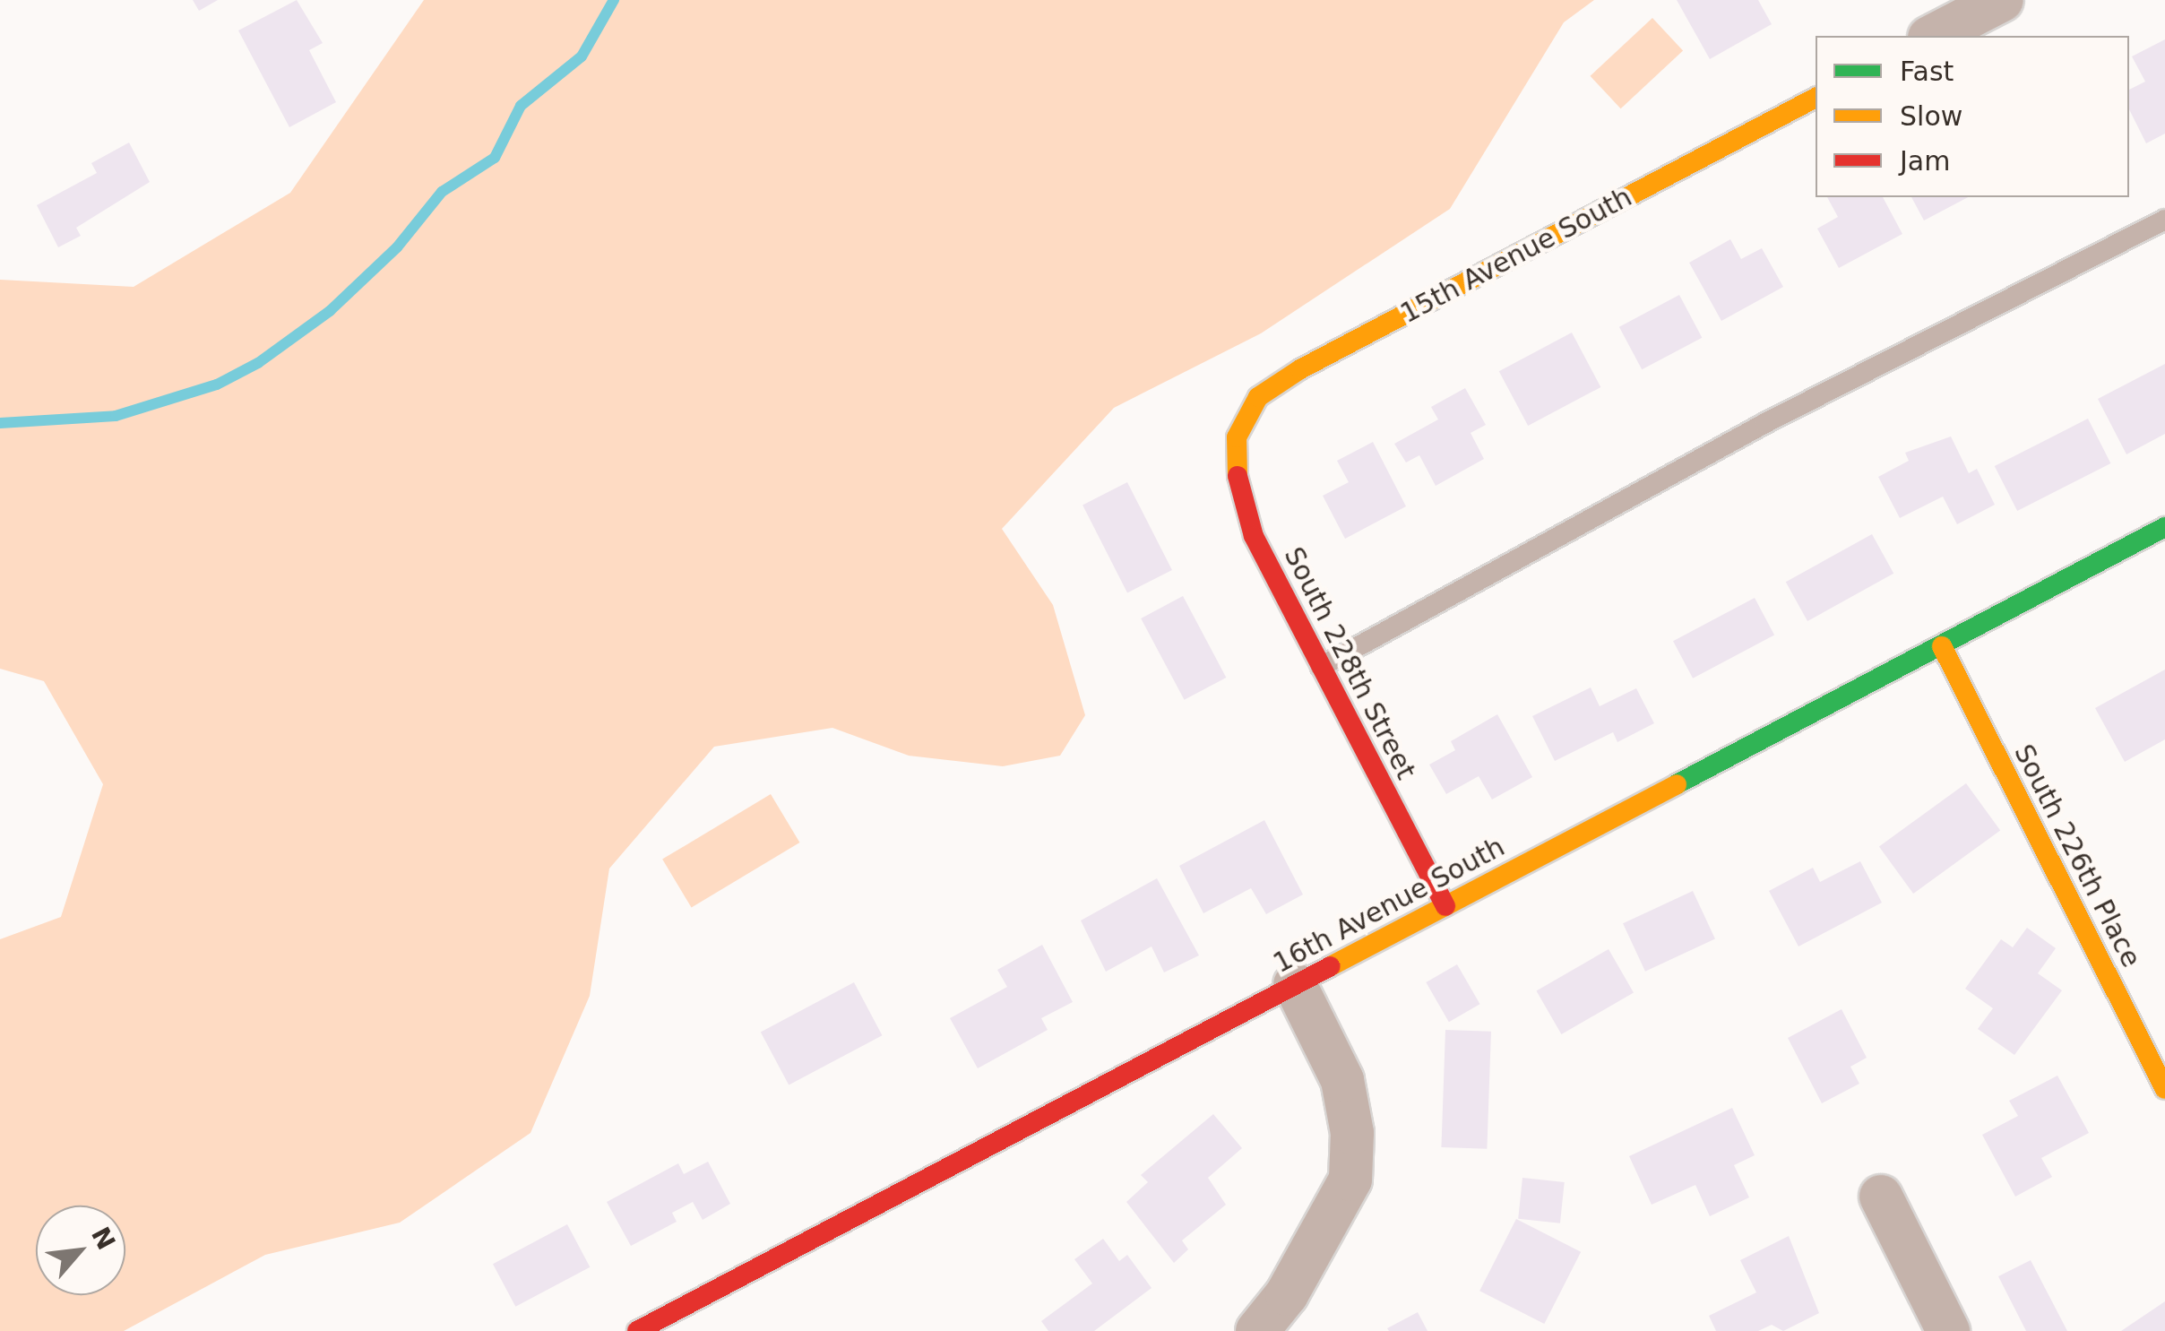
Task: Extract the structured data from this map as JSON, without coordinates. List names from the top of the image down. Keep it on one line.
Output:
{"streets":{"street":["15th Avenue South","South 228th Street","South 226th Place","16th Avenue South"]},"crossings":[["15th Avenue South","South 228th Street"],["South 228th Street","16th Avenue South"],["South 226th Place","16th Avenue South"]],"legend":["Fast","Slow","Jam"],"north":"top right"}
